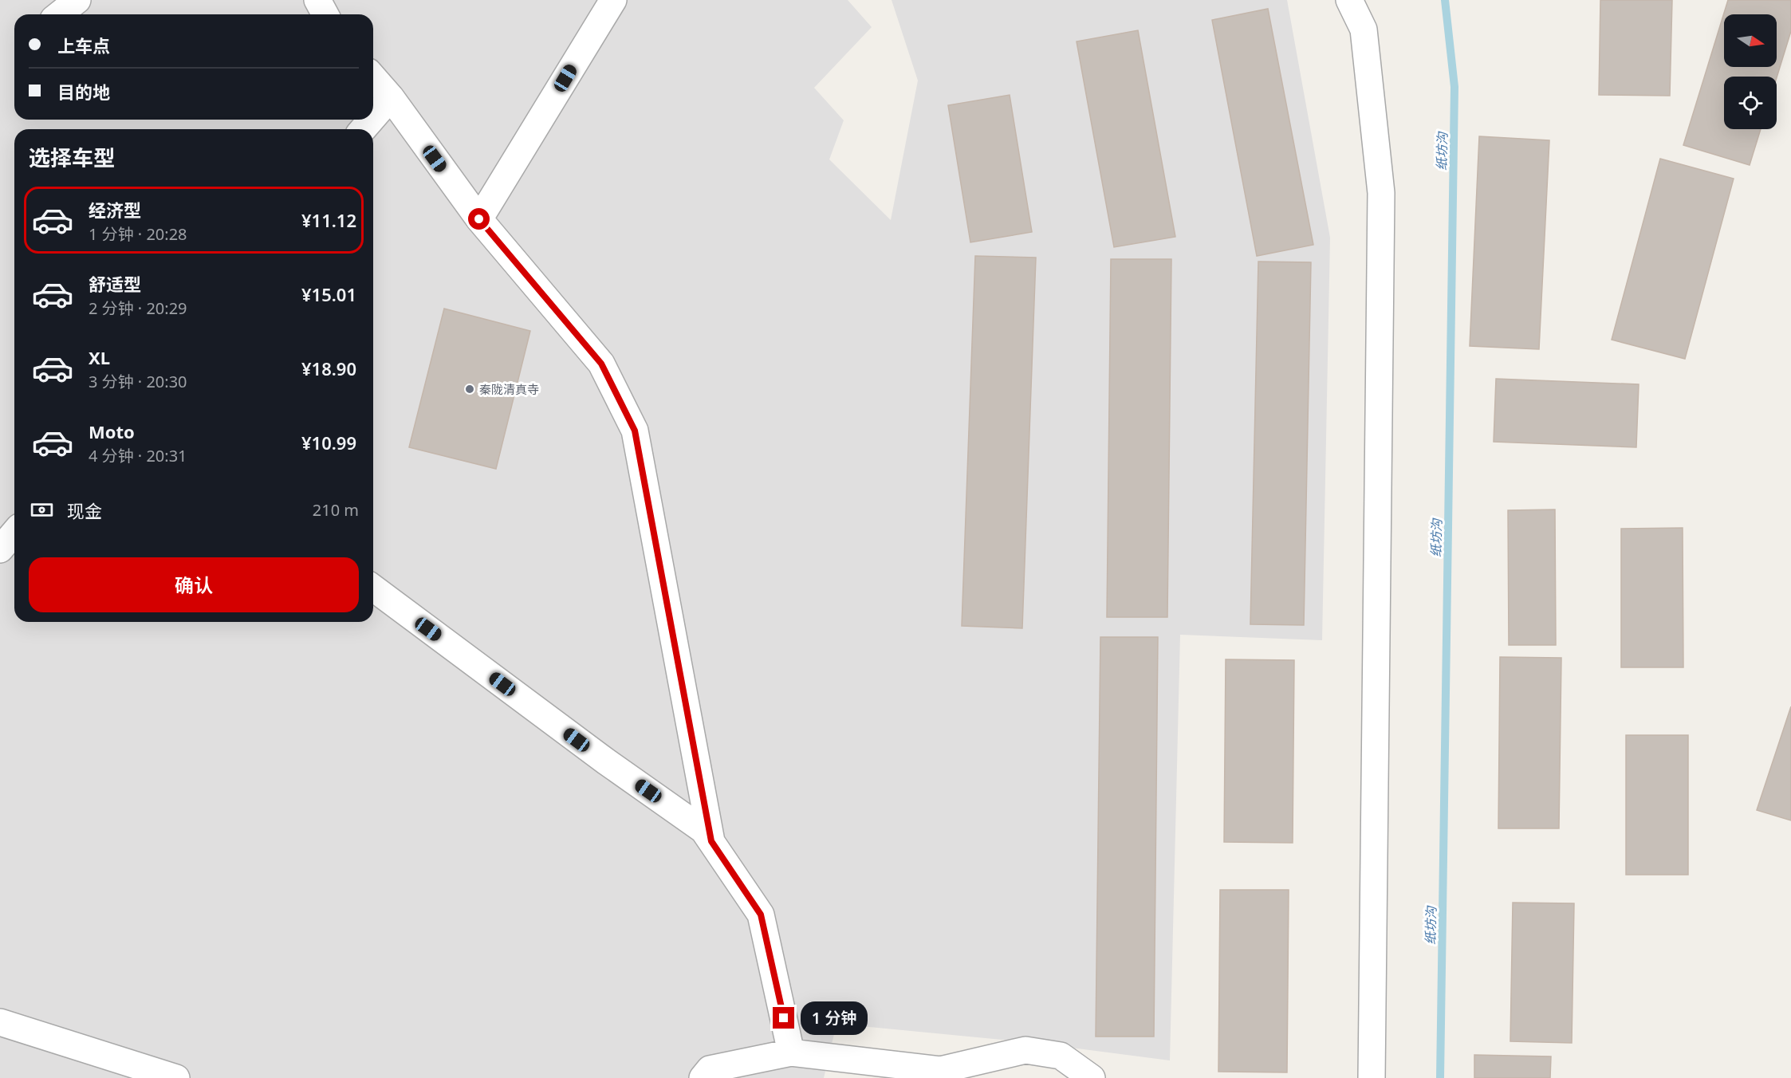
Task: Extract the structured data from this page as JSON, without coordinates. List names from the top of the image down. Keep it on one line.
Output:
{"water":["纸坊沟"],"places":["秦陇清真寺"],"north":"right","page":{"banner":["上车点","目的地"],"heading":"选择车型","list":[{"name":"经济型","note":"1 分钟 · 20:28","value":"¥11.12"},{"name":"舒适型","note":"2 分钟 · 20:29","value":"¥15.01"},{"name":"XL","note":"3 分钟 · 20:30","value":"¥18.90"},{"name":"Moto","note":"4 分钟 · 20:31","value":"¥10.99"}],"pay":["现金","210 m"],"buttons":"确认","bubble":"1 分钟"}}
